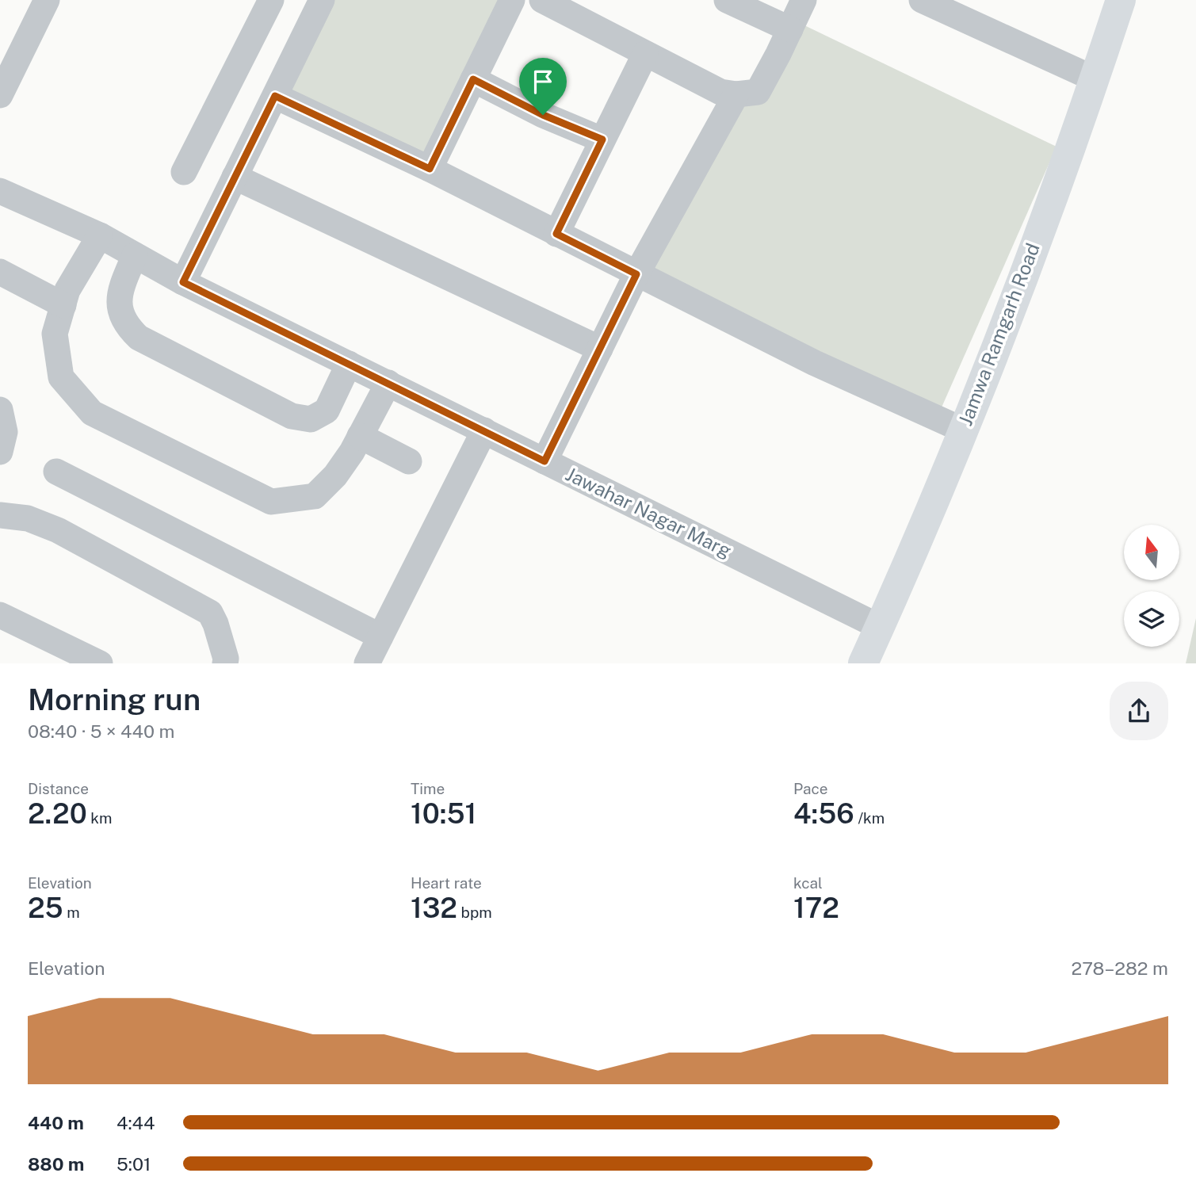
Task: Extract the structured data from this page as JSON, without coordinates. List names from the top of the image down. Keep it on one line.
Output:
{"streets":{"main road":["Jamwa Ramgarh Road"],"street":["Jawahar Nagar Marg"]},"crossings":[["Jamwa Ramgarh Road","Jawahar Nagar Marg"]],"north":"top","page":{"heading":["Morning run","08:40 · 5 × 440 m"],"stats":[["Distance","2.20 km"],["Time","10:51"],["Pace","4:56 /km"],["Elevation","25 m"],["Heart rate","132 bpm"],["kcal","172"]],"chart":["Elevation","278–282 m"],"list":[{"name":"440 m","note":"4:44"},{"name":"880 m","note":"5:01"}]}}
